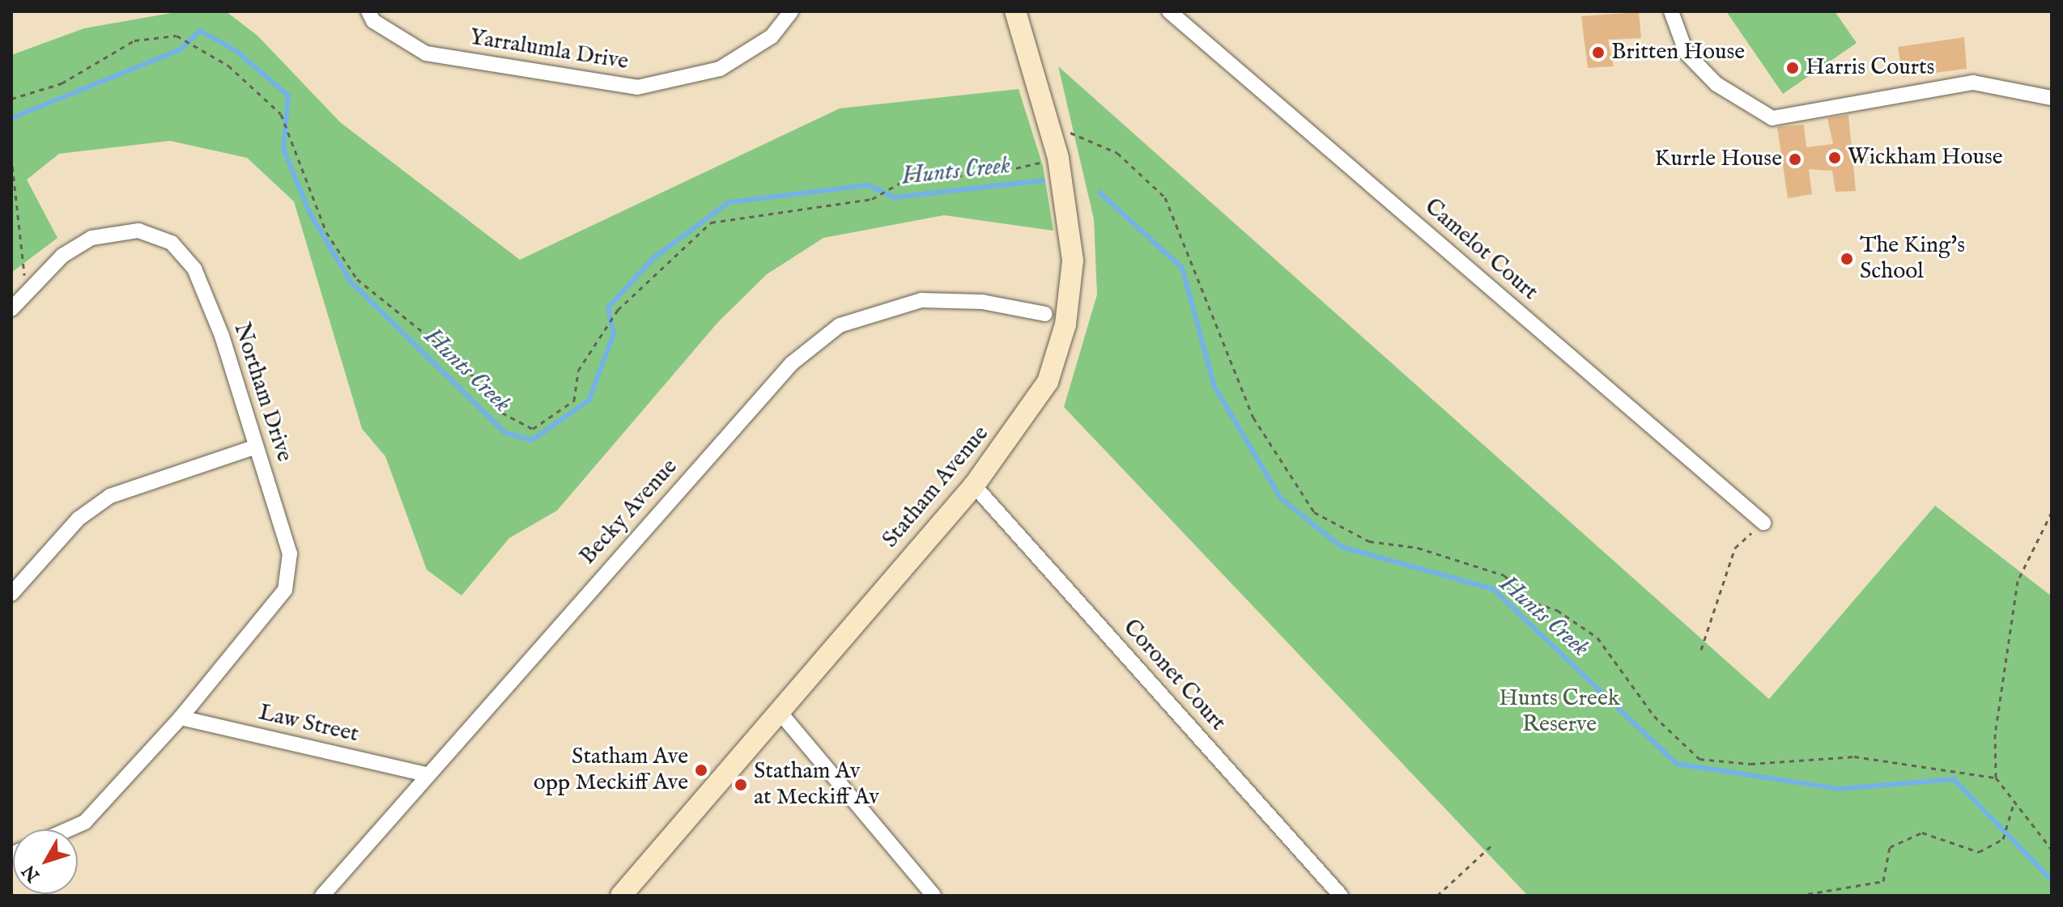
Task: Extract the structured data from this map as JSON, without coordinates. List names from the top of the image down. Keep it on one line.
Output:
{"streets":{"main road":["Statham Avenue"],"street":["Yarralumla Drive","Camelot Court","Northam Drive","Becky Avenue","Coronet Court","Law Street"]},"crossings":[["Northam Drive","Law Street"],["Statham Avenue","Coronet Court"],["Becky Avenue","Law Street"]],"water":["Hunts Creek"],"parks":["Hunts Creek Reserve"],"places":["Britten House","Harris Courts","Wickham House","Kurrle House","The King's School","Statham Ave opp Meckiff Ave","Statham Av at Meckiff Av"],"north":"bottom left"}
